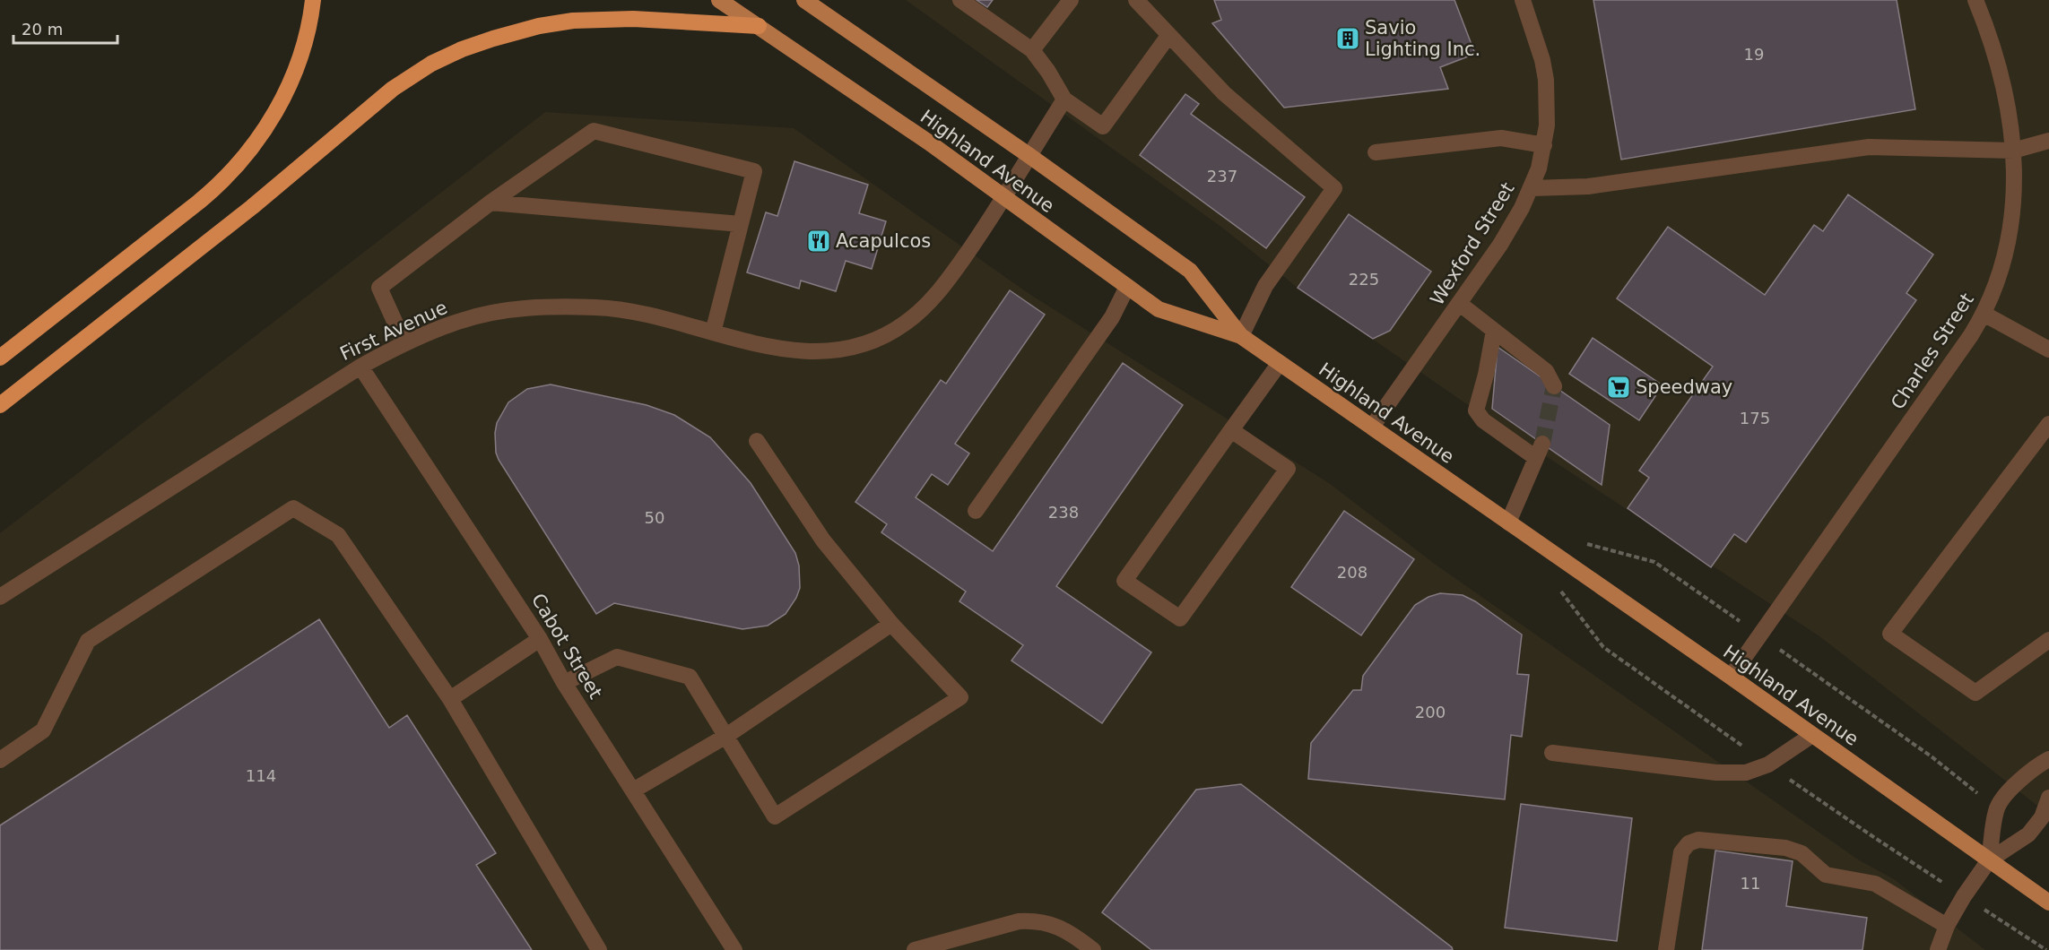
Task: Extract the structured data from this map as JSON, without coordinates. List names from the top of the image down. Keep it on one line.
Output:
{"streets":{"main road":["Highland Avenue"],"street":["Wexford Street","First Avenue","Charles Street","Cabot Street"]},"crossings":[["Highland Avenue","Wexford Street"],["Highland Avenue","First Avenue"],["Highland Avenue","Charles Street"],["First Avenue","Cabot Street"]],"places":{"building":["Savio Lighting Inc."],"restaurant":["Acapulcos"],"supermarket":["Speedway"]},"house_numbers":["19","237","225","175","238","50","208","200","114","11"],"scale_bar":"20 m"}
